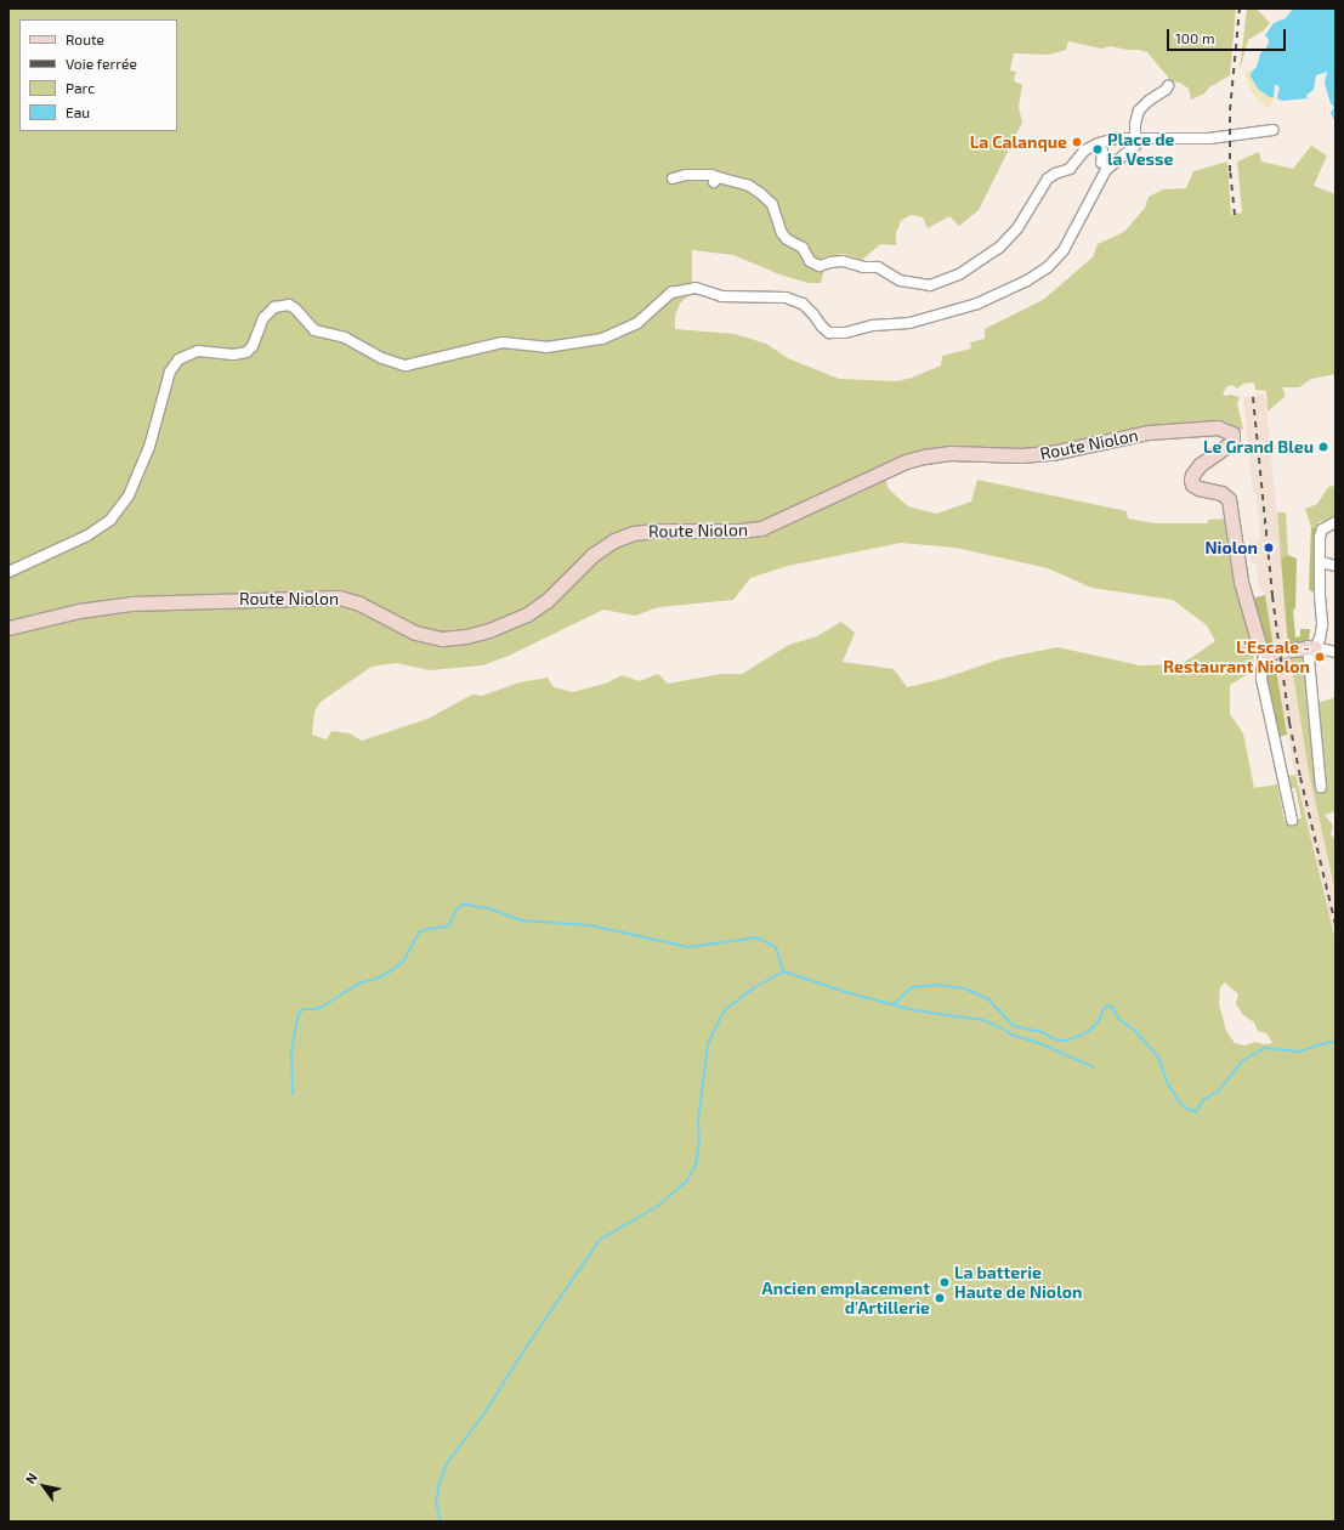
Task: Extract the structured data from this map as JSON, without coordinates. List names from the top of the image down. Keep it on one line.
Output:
{"streets":{"street":["Route Niolon"]},"places":["La Calanque","Place de la Vesse","Le Grand Bleu","Niolon","L'Escale - Restaurant Niolon","La batterie Haute de Niolon","Ancien emplacement d'Artillerie"],"legend":["Route","Voie ferrée","Parc","Eau"],"scale_bar":"100 m","north":"top left"}
